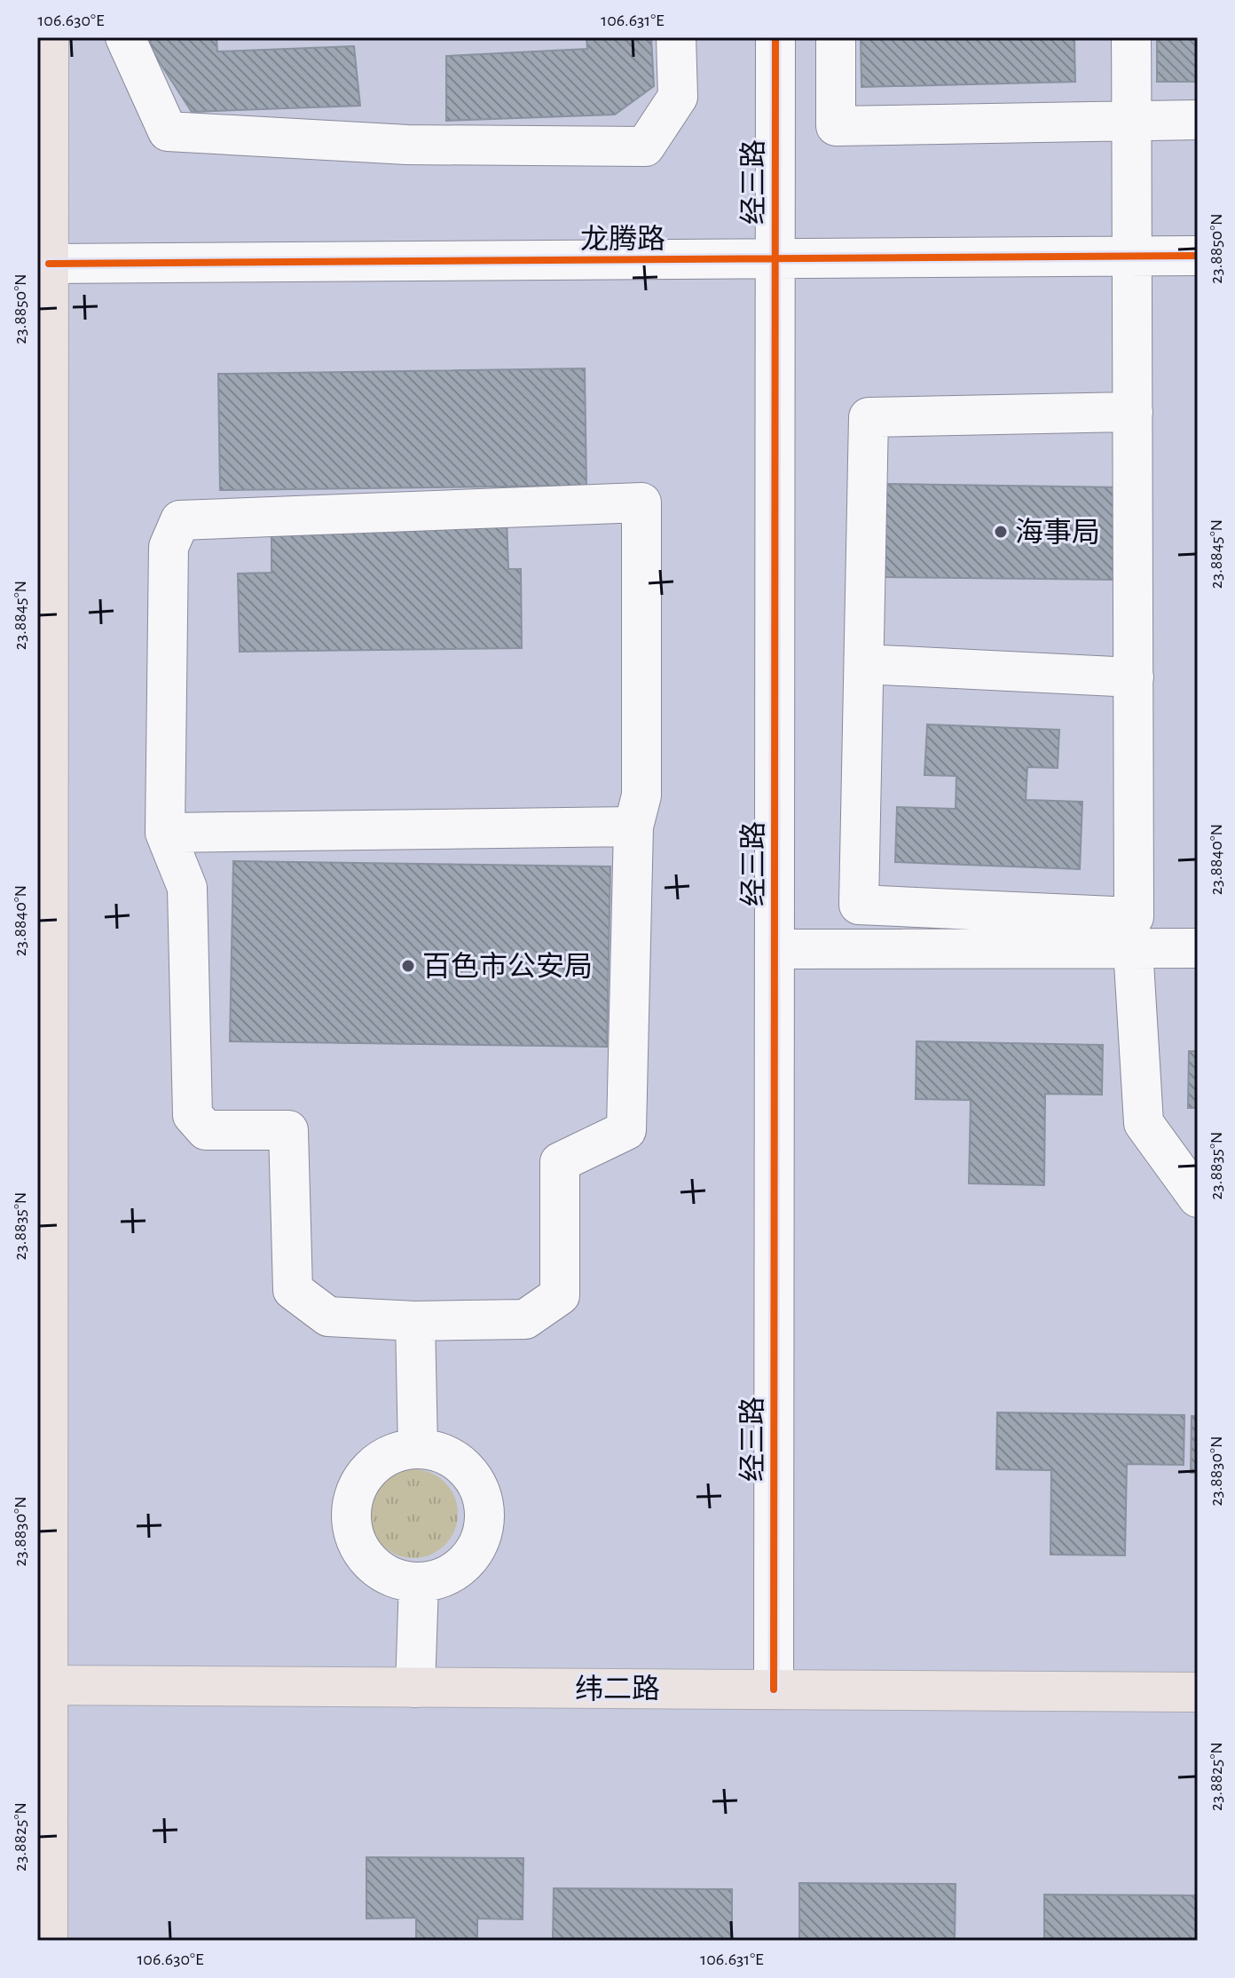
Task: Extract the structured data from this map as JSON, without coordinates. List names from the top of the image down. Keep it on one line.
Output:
{"streets":{"main road":["纬二路"],"street":["经三路","龙腾路"]},"crossings":[["经三路","龙腾路"],["经三路","纬二路"]],"places":["海事局","百色市公安局"],"coordinates":["106.630°E","106.631°E","23.8850°N","23.8845°N","23.8840°N","23.8835°N","23.8830°N","23.8825°N"]}
